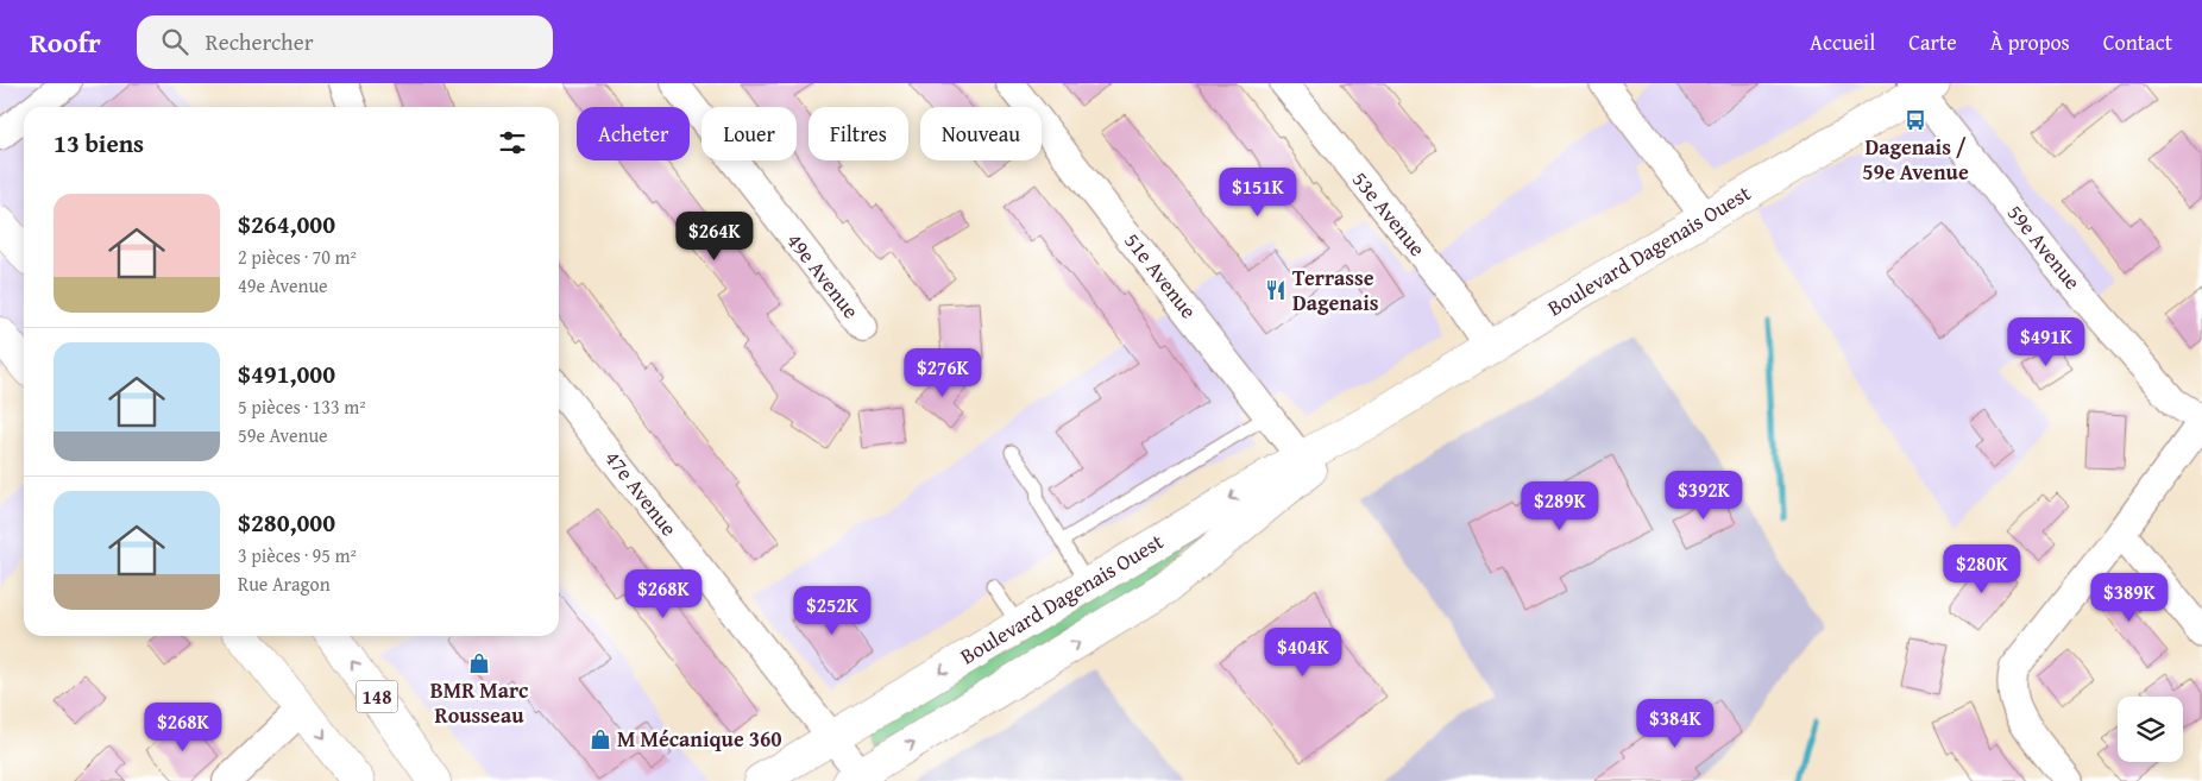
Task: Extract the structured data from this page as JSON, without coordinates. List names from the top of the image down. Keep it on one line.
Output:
{"streets":{"main road":["Boulevard Dagenais Ouest","148"],"street":["53e Avenue","59e Avenue","49e Avenue","51e Avenue","47e Avenue"]},"crossings":[["53e Avenue","Boulevard Dagenais Ouest"],["59e Avenue","Boulevard Dagenais Ouest"],["Boulevard Dagenais Ouest","51e Avenue"],["Boulevard Dagenais Ouest","47e Avenue"]],"places":{"bus stop":["Dagenais / 59e Avenue"],"restaurant":["Terrasse Dagenais"],"shop":["BMR Marc Rousseau","M Mécanique 360"]},"page":{"header":"Roofr","search":"Rechercher","nav":["Accueil","Carte","À propos","Contact"],"chip":["Acheter","Louer","Filtres","Nouveau"],"heading":"13 biens","price":["$151K","$264K","$491K","$276K","$392K","$289K","$280K","$268K","$389K","$252K","$404K","$384K","$268K"],"list":[{"name":"$264,000","note":"2 pièces · 70 m² · 49e Avenue"},{"name":"$491,000","note":"5 pièces · 133 m² · 59e Avenue"},{"name":"$280,000","note":"3 pièces · 95 m² · Rue Aragon"}]}}
